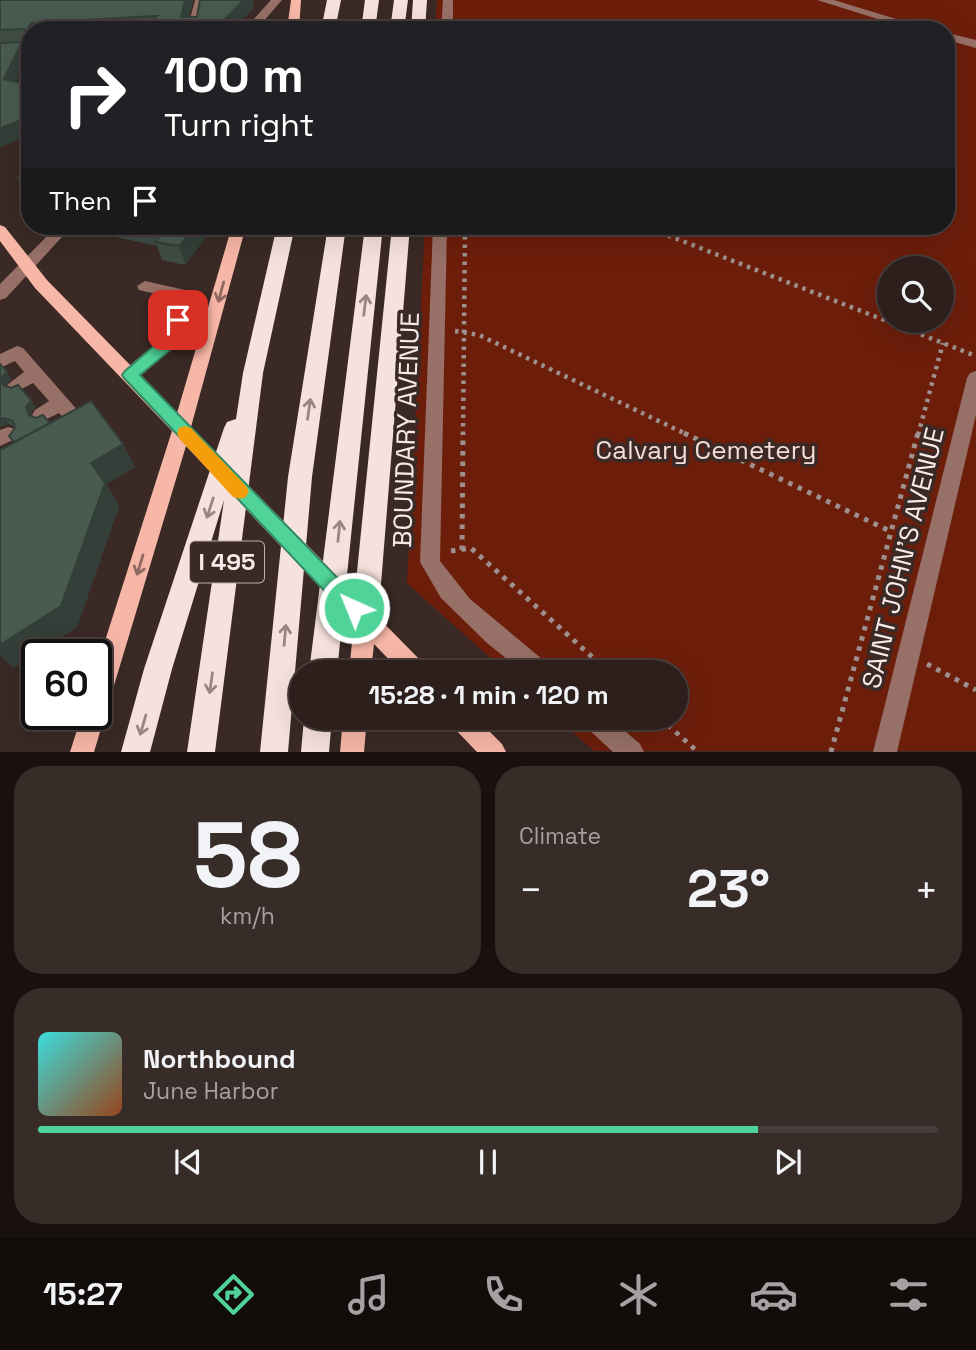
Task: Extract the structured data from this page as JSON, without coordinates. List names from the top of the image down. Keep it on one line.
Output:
{"streets":{"highway":["I 495"],"street":["BOUNDARY AVENUE","SAINT JOHN'S AVENUE"]},"parks":["Calvary Cemetery"],"page":{"turn":["100 m","Turn right"],"then":"Then","limit":"60","trip":"15:28 · 1 min · 120 m","tile":[["58","km/h"],"Climate"],"heat":["−","23°","+"],"song":["Northbound","June Harbor"],"tabs":"15:27"}}
